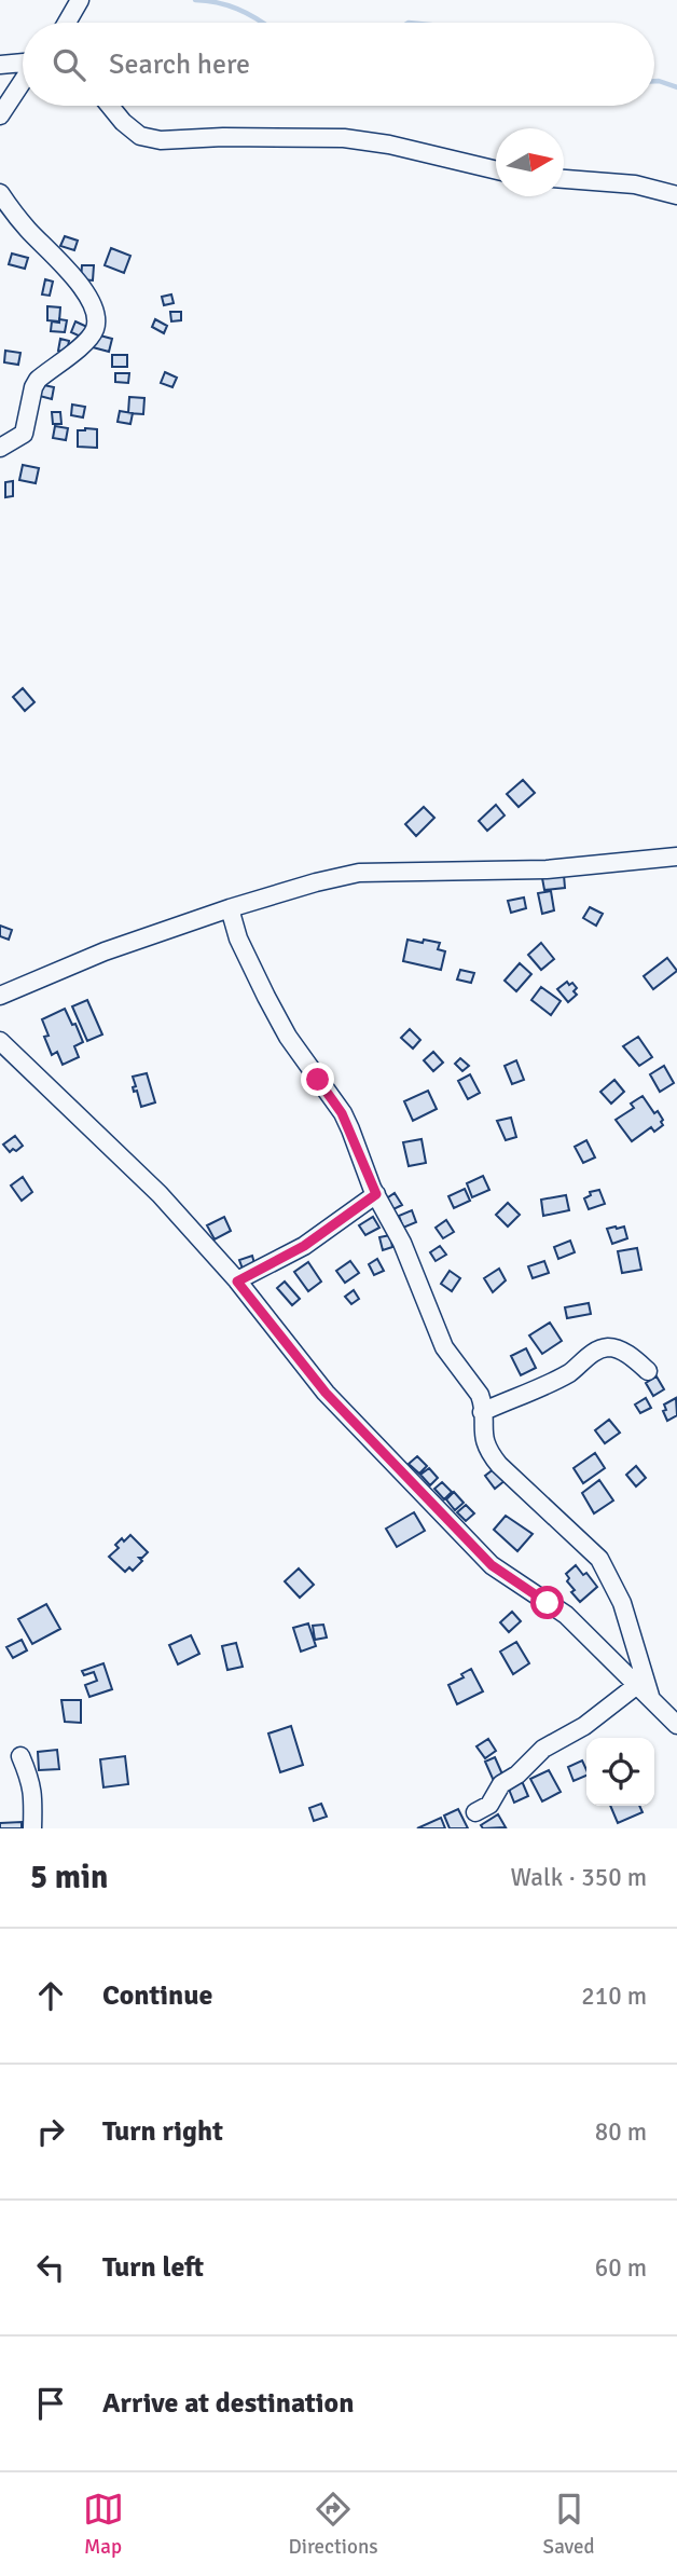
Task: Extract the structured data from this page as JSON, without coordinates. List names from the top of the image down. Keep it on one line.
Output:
{"north":"right","page":{"search":"Search here","heading":["5 min","Walk · 350 m"],"list":[["Continue","210 m"],["Turn right","80 m"],["Turn left","60 m"],"Arrive at destination"],"nav":["Map","Directions","Saved"]}}
